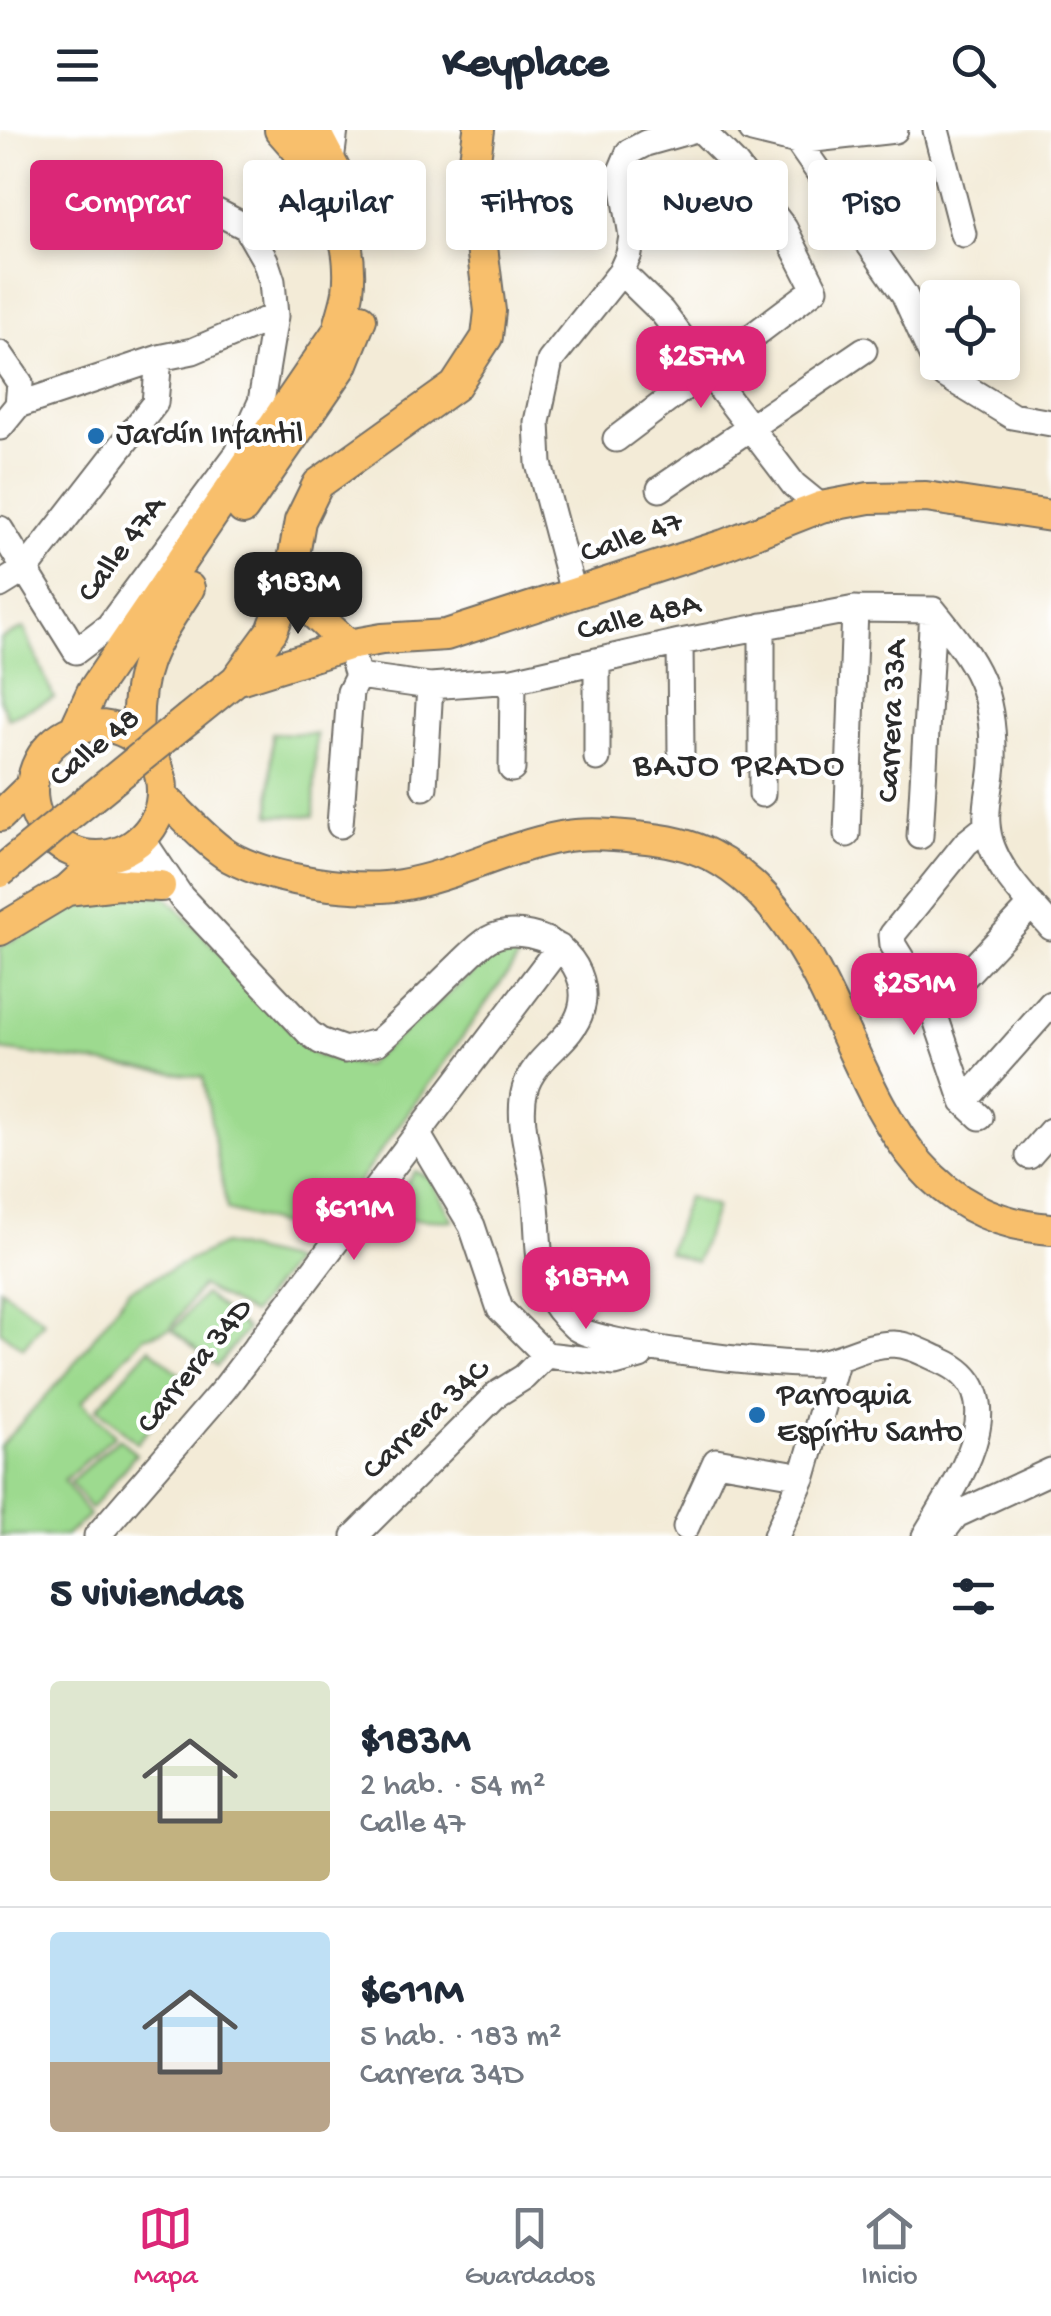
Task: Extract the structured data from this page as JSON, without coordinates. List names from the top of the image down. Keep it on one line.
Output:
{"streets":{"main road":["Calle 47","Calle 48"],"street":["Calle 47A","Calle 48A","Carrera 33A","Carrera 34D","Carrera 34C"]},"crossings":[["Calle 47","Calle 48"],["Calle 48A","Carrera 33A"]],"districts":["BAJO PRADO"],"places":["Jardín Infantil","Parroquia Espíritu Santo"],"page":{"header":"Keyplace","chip":["Comprar","Alquilar","Filtros","Nuevo","Piso"],"price":["$257M","$183M","$251M","$611M","$187M"],"heading":"5 viviendas","list":[{"name":"$183M","note":"2 hab. · 54 m² · Calle 47"},{"name":"$611M","note":"5 hab. · 183 m² · Carrera 34D"}],"tabs":["Mapa","Guardados","Inicio"]}}
